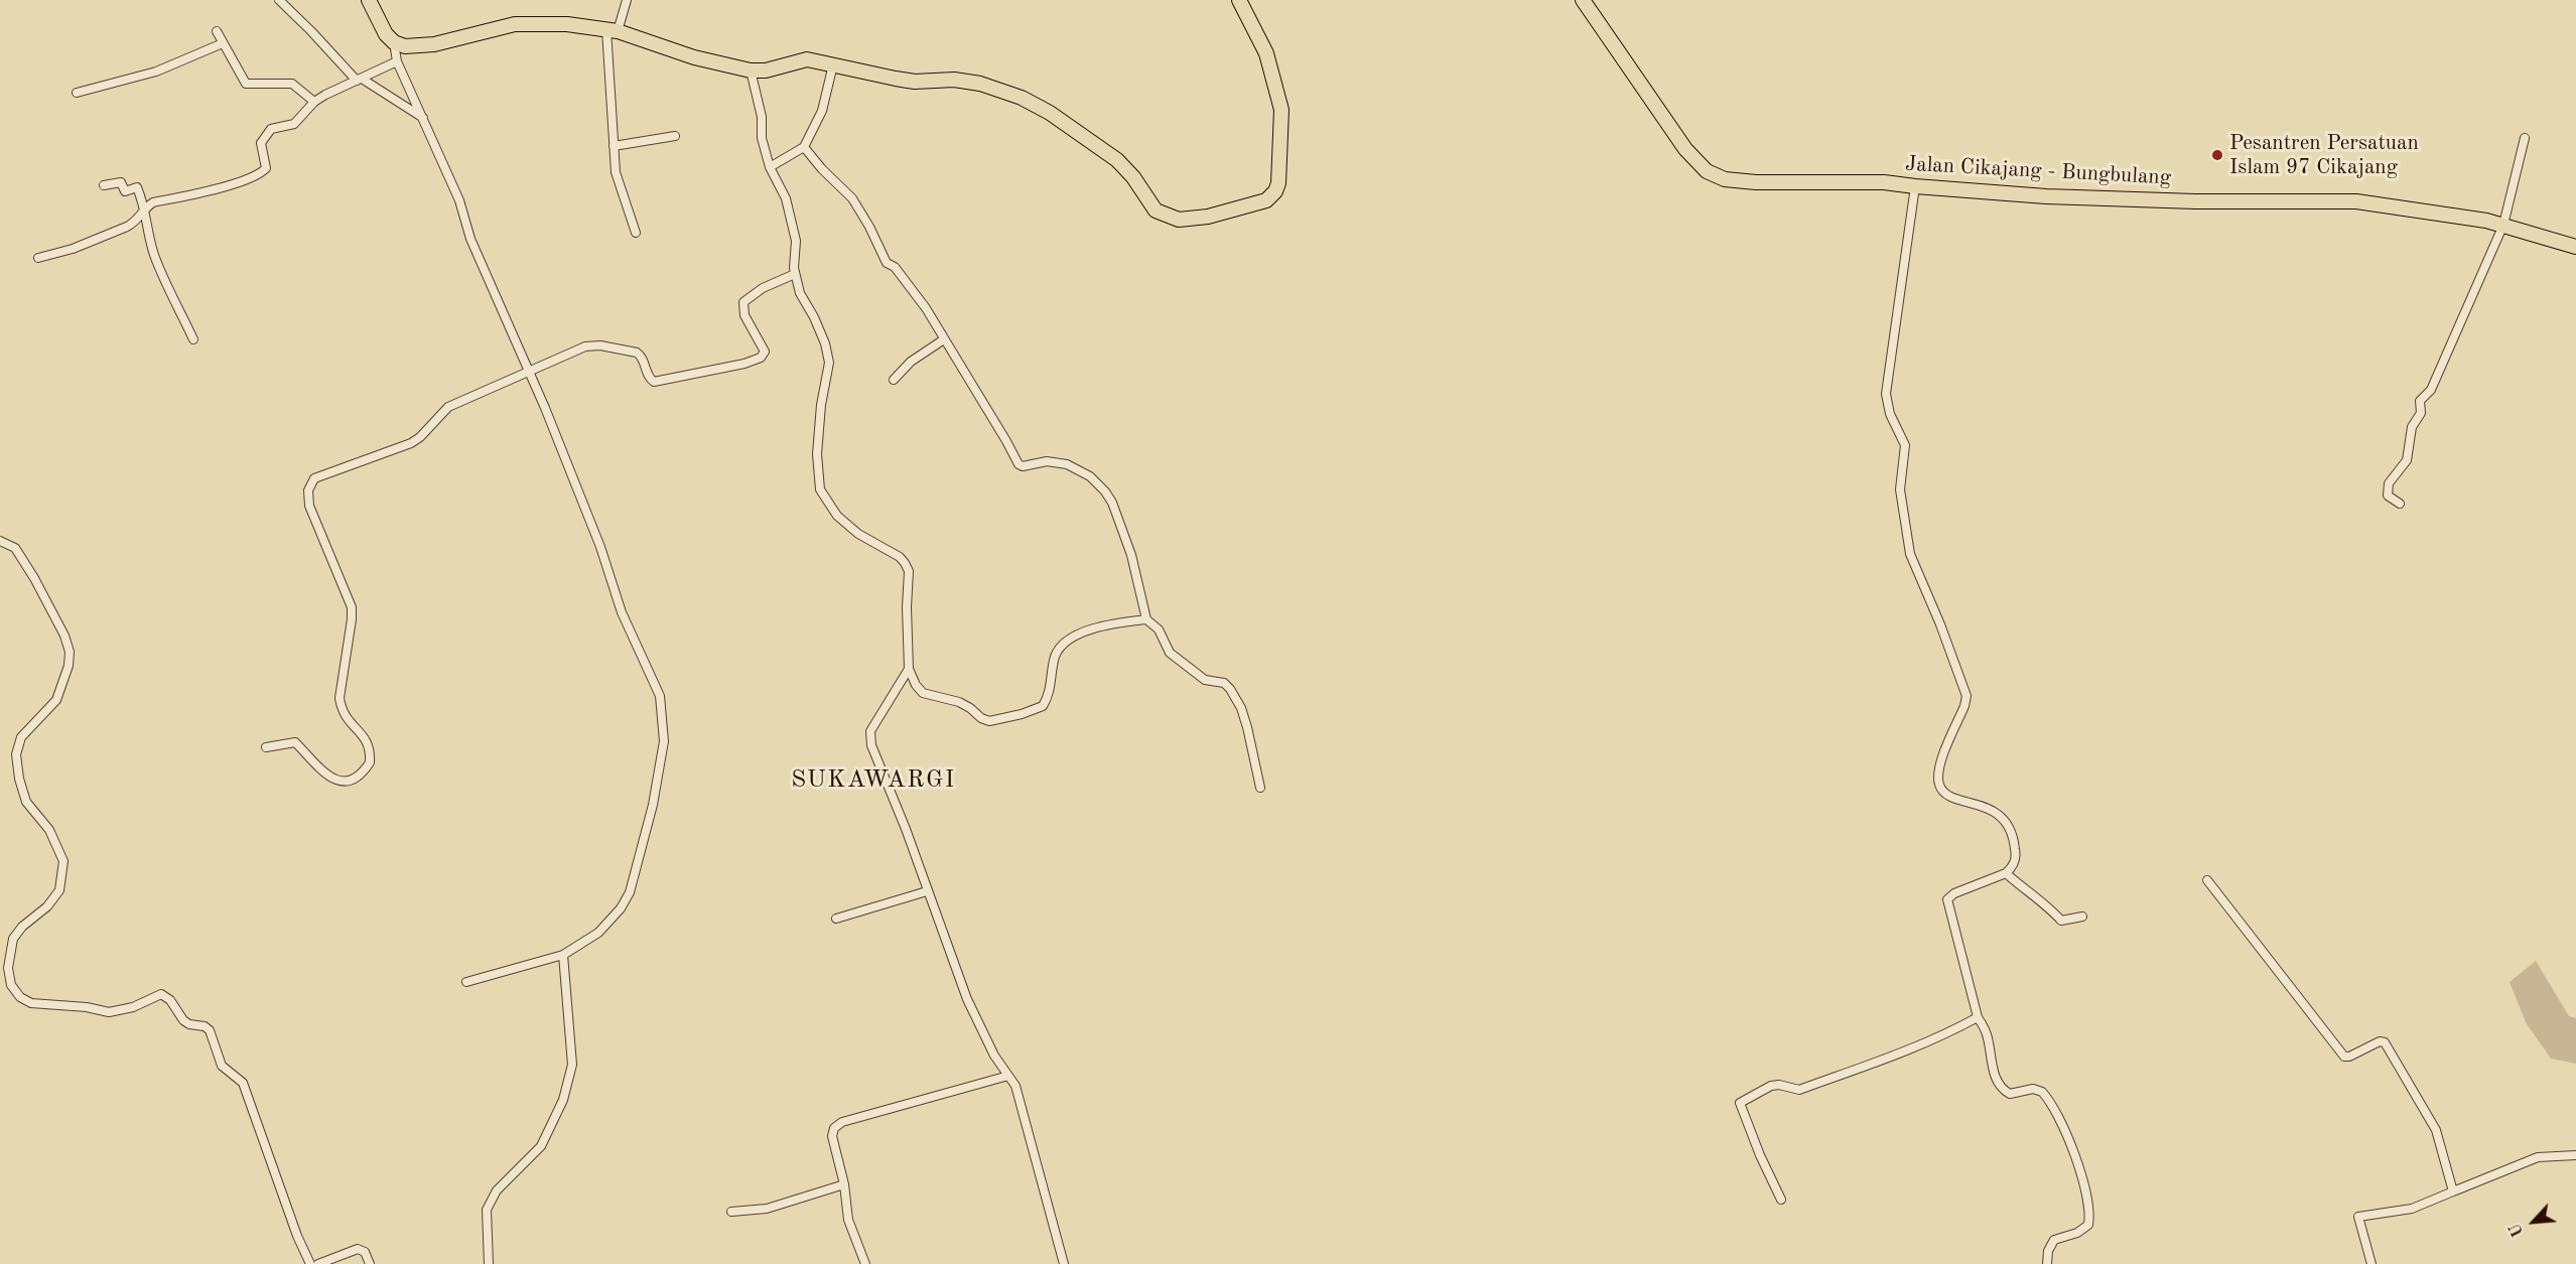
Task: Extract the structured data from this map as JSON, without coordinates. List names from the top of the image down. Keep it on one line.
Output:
{"streets":{"main road":["Jalan Cikajang - Bungbulang"]},"districts":["SUKAWARGI"],"places":["Pesantren Persatuan Islam 97 Cikajang"],"north":"bottom left"}
